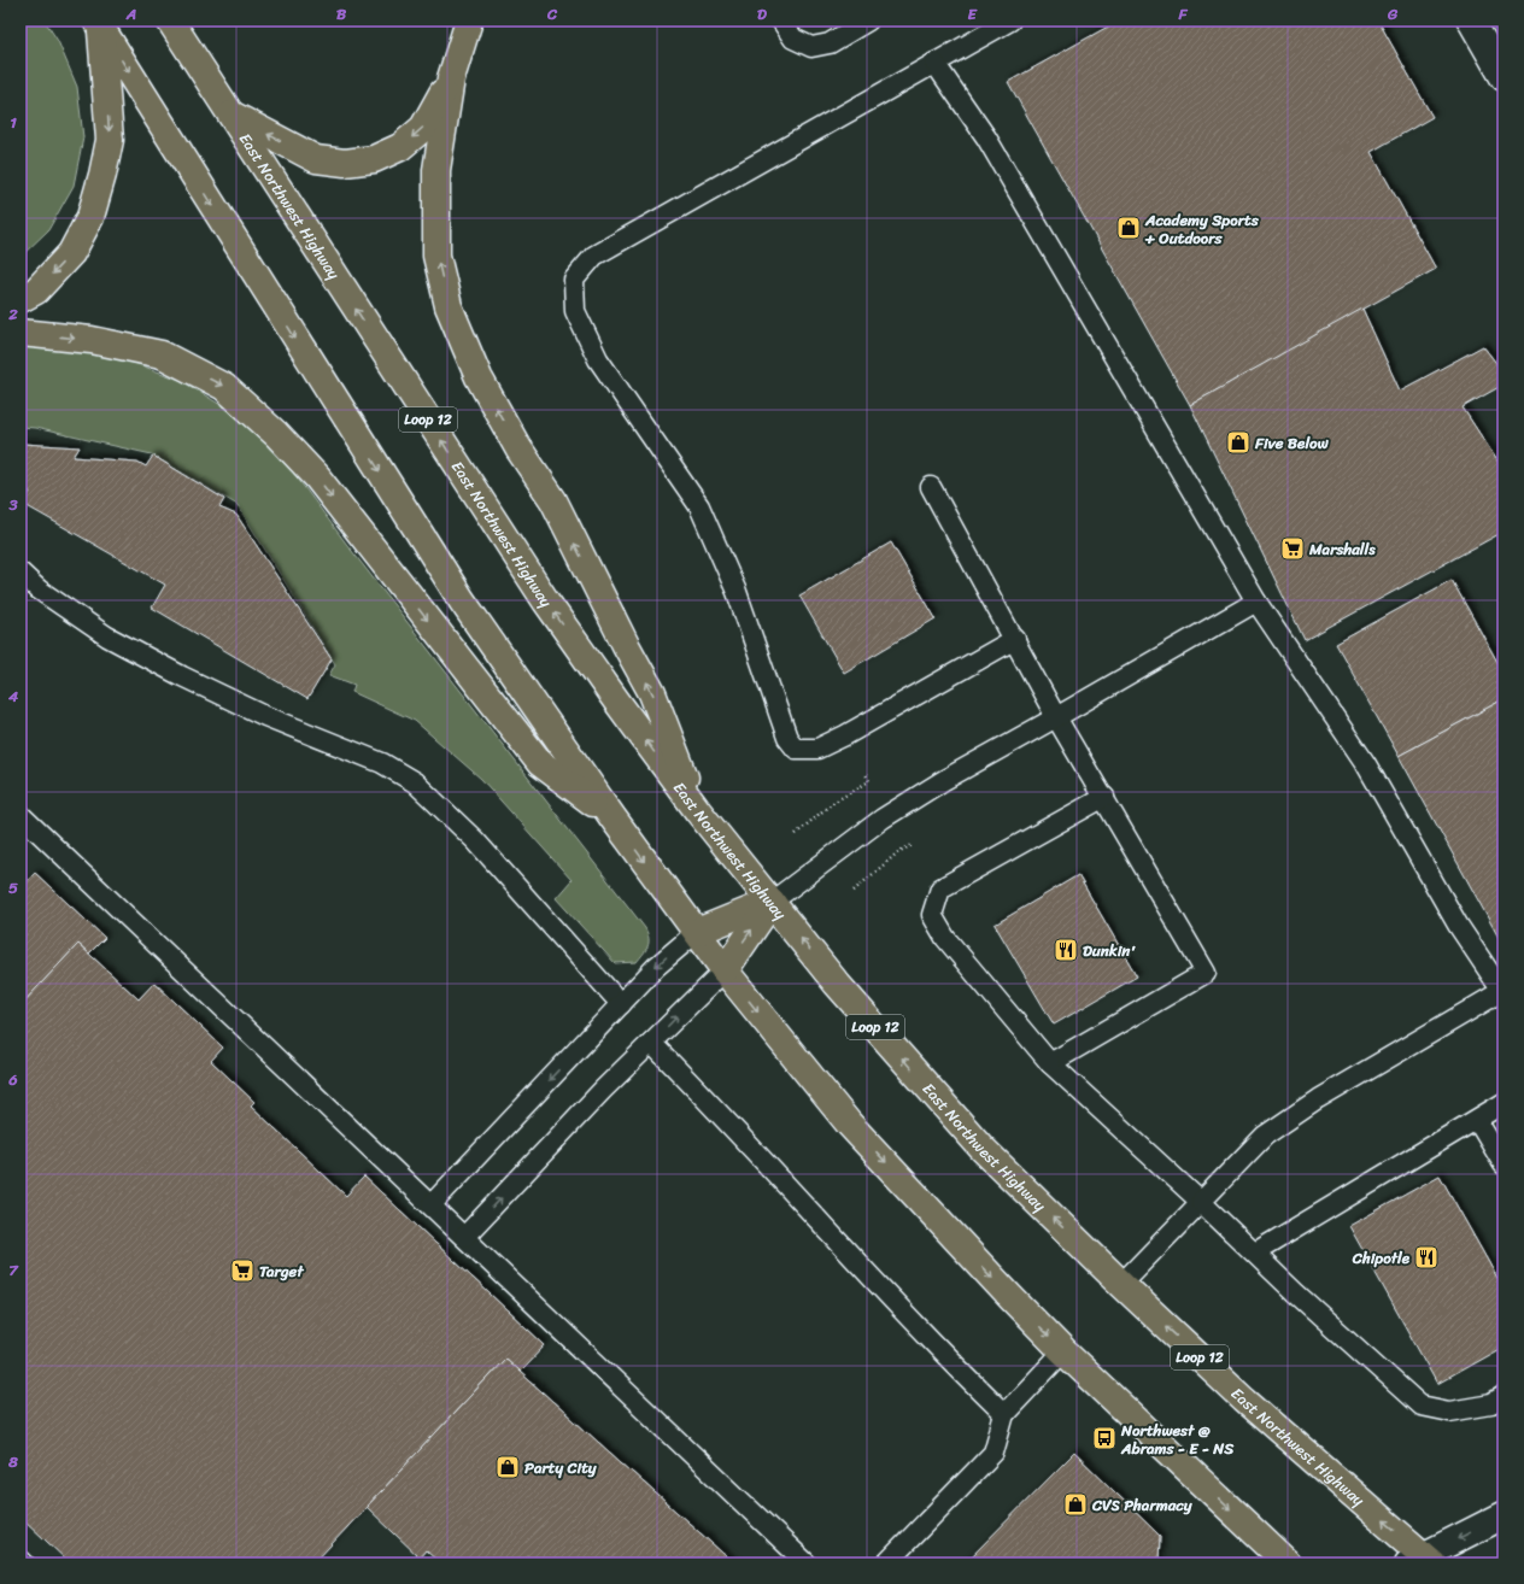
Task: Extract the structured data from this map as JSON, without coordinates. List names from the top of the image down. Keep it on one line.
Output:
{"streets":{"main road":["East Northwest Highway","Loop 12"]},"places":{"shop":["Academy Sports + Outdoors","Five Below","Party City","CVS Pharmacy"],"supermarket":["Marshalls","Target"],"restaurant":["Dunkin'","Chipotle"],"bus stop":["Northwest @ Abrams - E - NS"]},"grid":{"columns":["A","B","C","D","E","F","G"],"rows":["1","2","3","4","5","6","7","8"]}}
